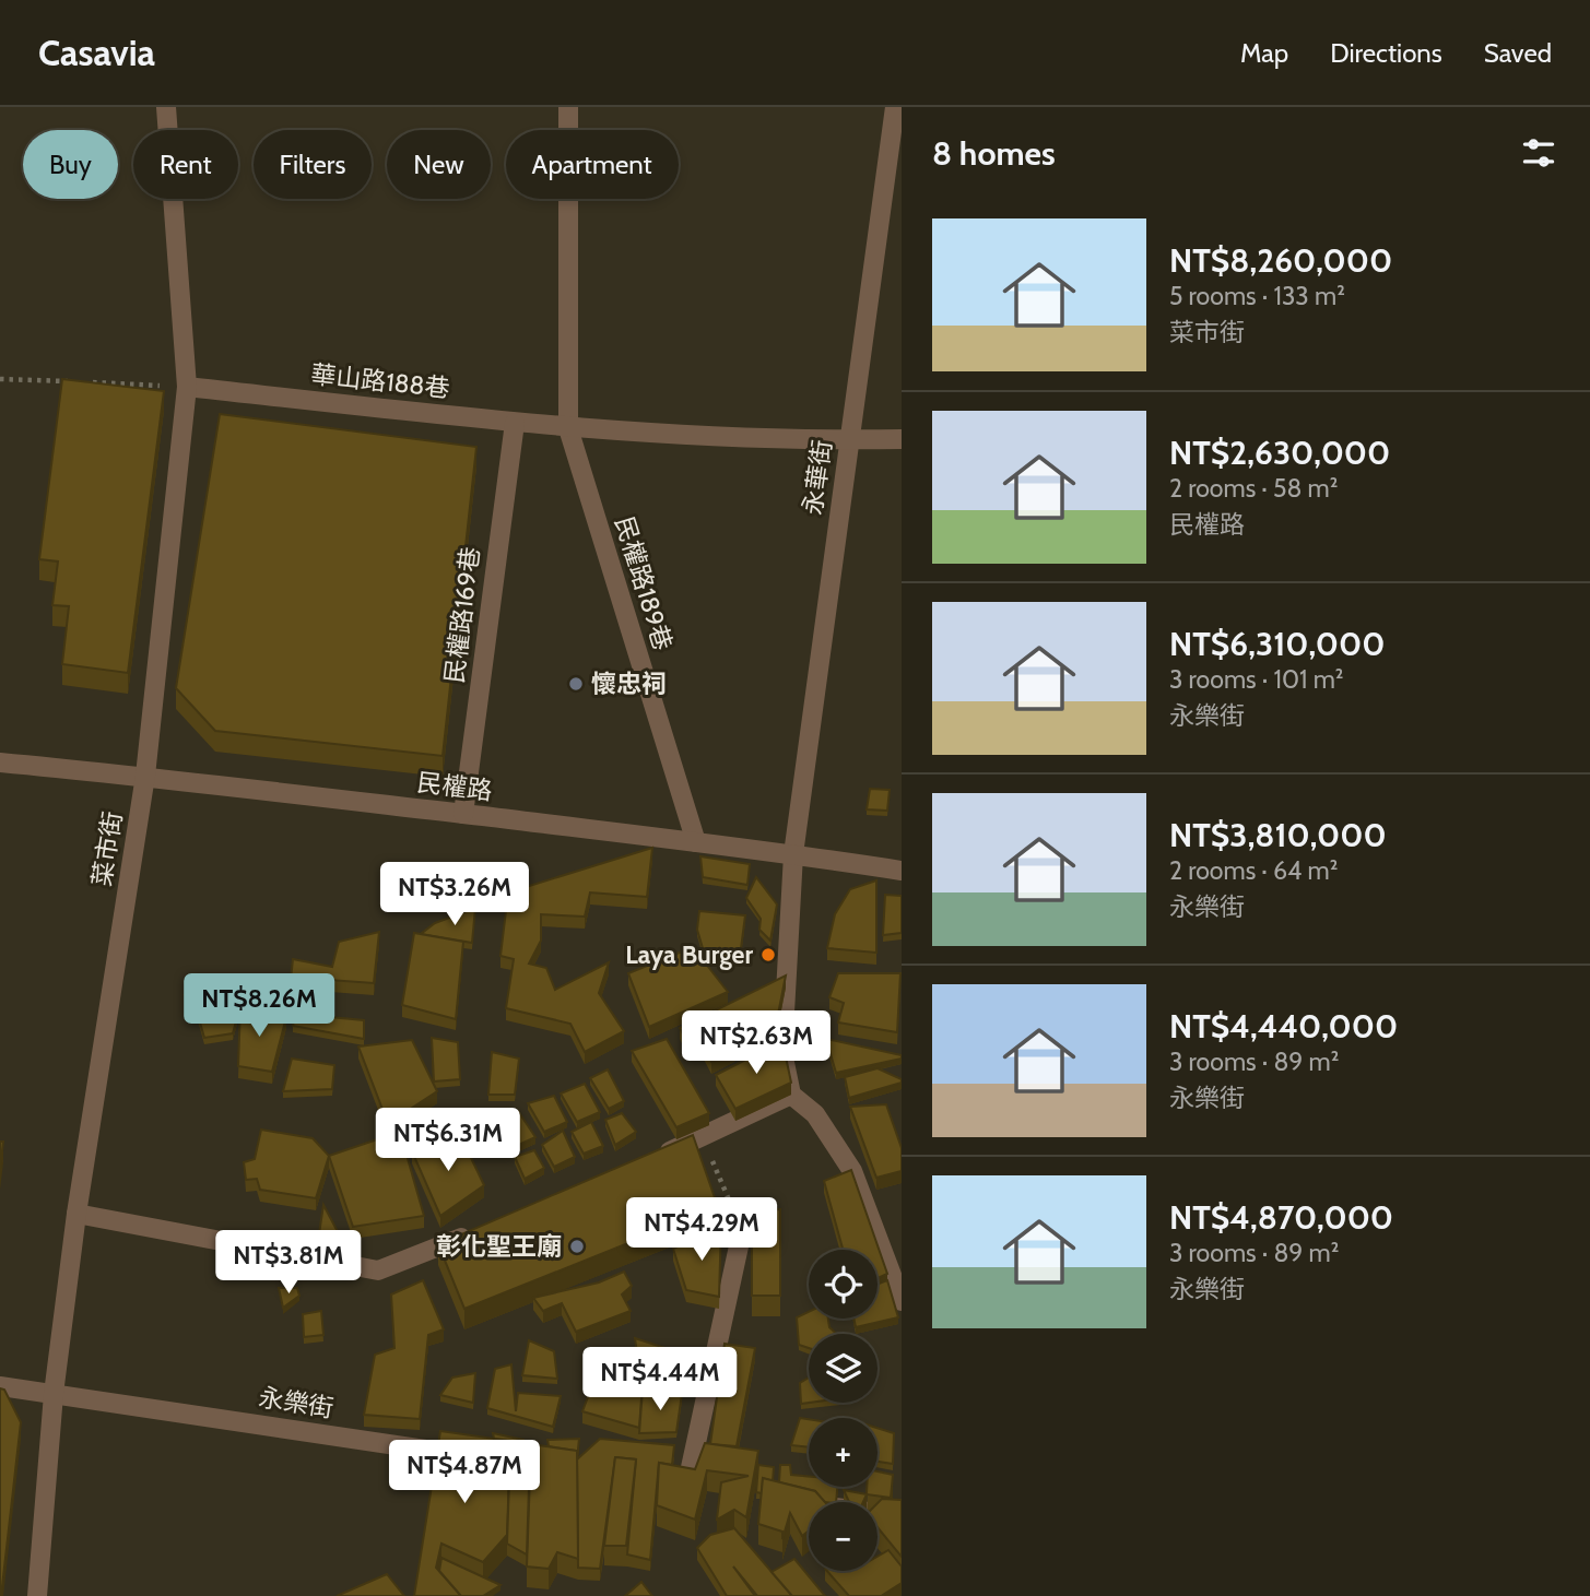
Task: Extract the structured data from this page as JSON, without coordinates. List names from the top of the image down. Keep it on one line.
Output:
{"streets":{"street":["華山路188巷","永華街","民權路189巷","民權路169巷","民權路","菜市街","永樂街"]},"crossings":[["華山路188巷","永華街"],["華山路188巷","民權路189巷"],["華山路188巷","民權路169巷"],["華山路188巷","菜市街"],["永華街","民權路"],["民權路189巷","民權路"],["民權路169巷","民權路"],["民權路","菜市街"],["菜市街","永樂街"]],"places":["懷忠祠","Laya Burger","彰化聖王廟"],"page":{"header":"Casavia","nav":["Map","Directions","Saved"],"heading":"8 homes","chip":["Buy","Rent","Filters","New","Apartment"],"list":[{"name":"NT$8,260,000","note":"5 rooms · 133 m² · 菜市街"},{"name":"NT$2,630,000","note":"2 rooms · 58 m² · 民權路"},{"name":"NT$6,310,000","note":"3 rooms · 101 m² · 永樂街"},{"name":"NT$3,810,000","note":"2 rooms · 64 m² · 永樂街"},{"name":"NT$4,440,000","note":"3 rooms · 89 m² · 永樂街"},{"name":"NT$4,870,000","note":"3 rooms · 89 m² · 永樂街"}],"price":["NT$3.26M","NT$8.26M","NT$2.63M","NT$6.31M","NT$4.29M","NT$3.81M","NT$4.44M","NT$4.87M"],"map_buttons":["+","−"]}}
